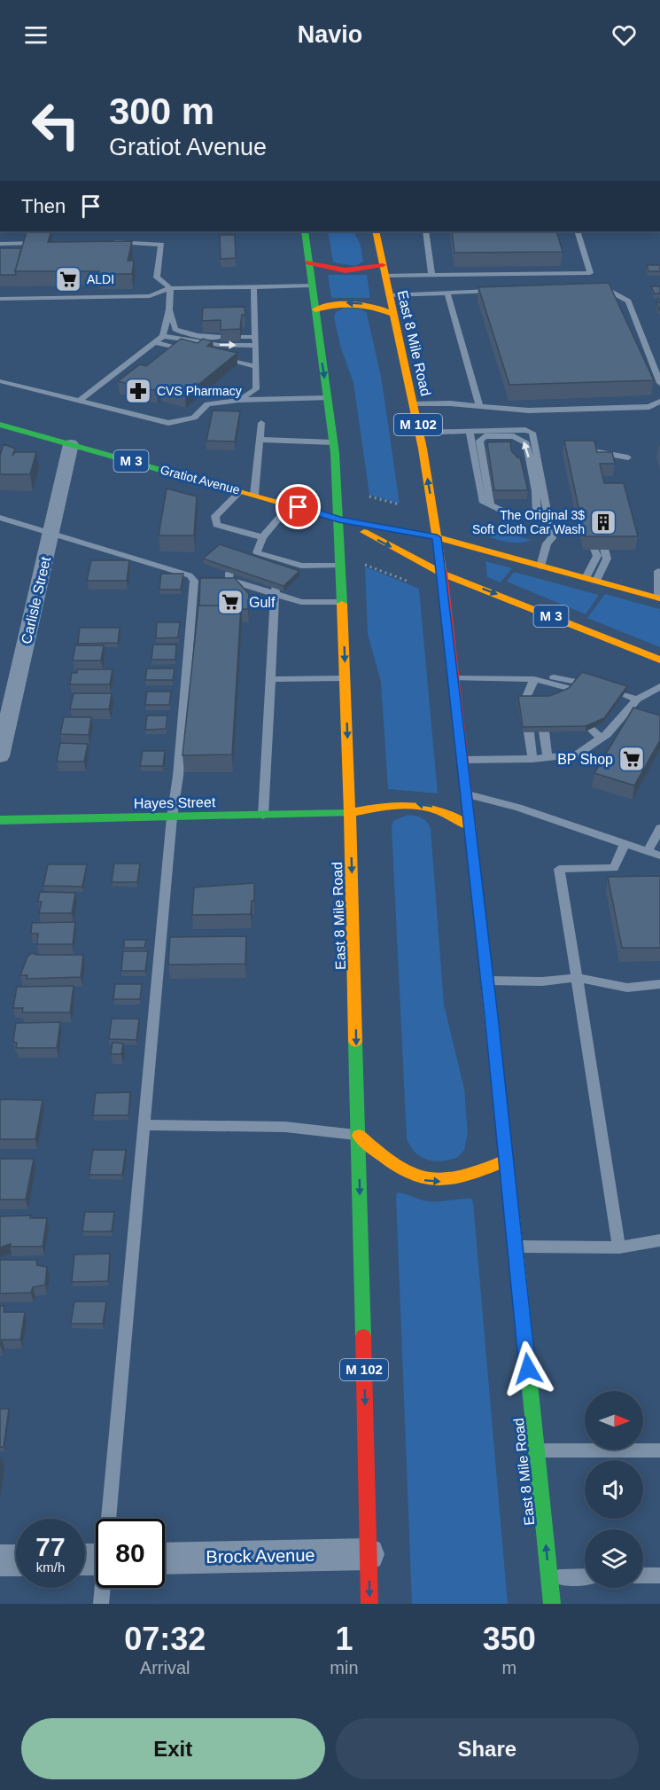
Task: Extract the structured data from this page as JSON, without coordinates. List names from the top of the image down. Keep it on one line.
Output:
{"streets":{"main road":["East 8 Mile Road","M 102","M 3","Gratiot Avenue","Hayes Street"],"street":["Carlisle Street","Brock Avenue"]},"crossings":[["East 8 Mile Road","Gratiot Avenue"],["East 8 Mile Road","Hayes Street"],["East 8 Mile Road","Brock Avenue"],["Gratiot Avenue","Carlisle Street"]],"places":{"supermarket":["ALDI","Gulf","BP Shop"],"pharmacy":["CVS Pharmacy"],"building":["The Original 3$ Soft Cloth Car Wash"]},"north":"right","page":{"header":"Navio","turn":["300 m","Gratiot Avenue"],"then":"Then","speed":"77 km/h","limit":"80","eta":["07:32","Arrival","1","min","350","m"],"buttons":["Exit","Share"]}}
